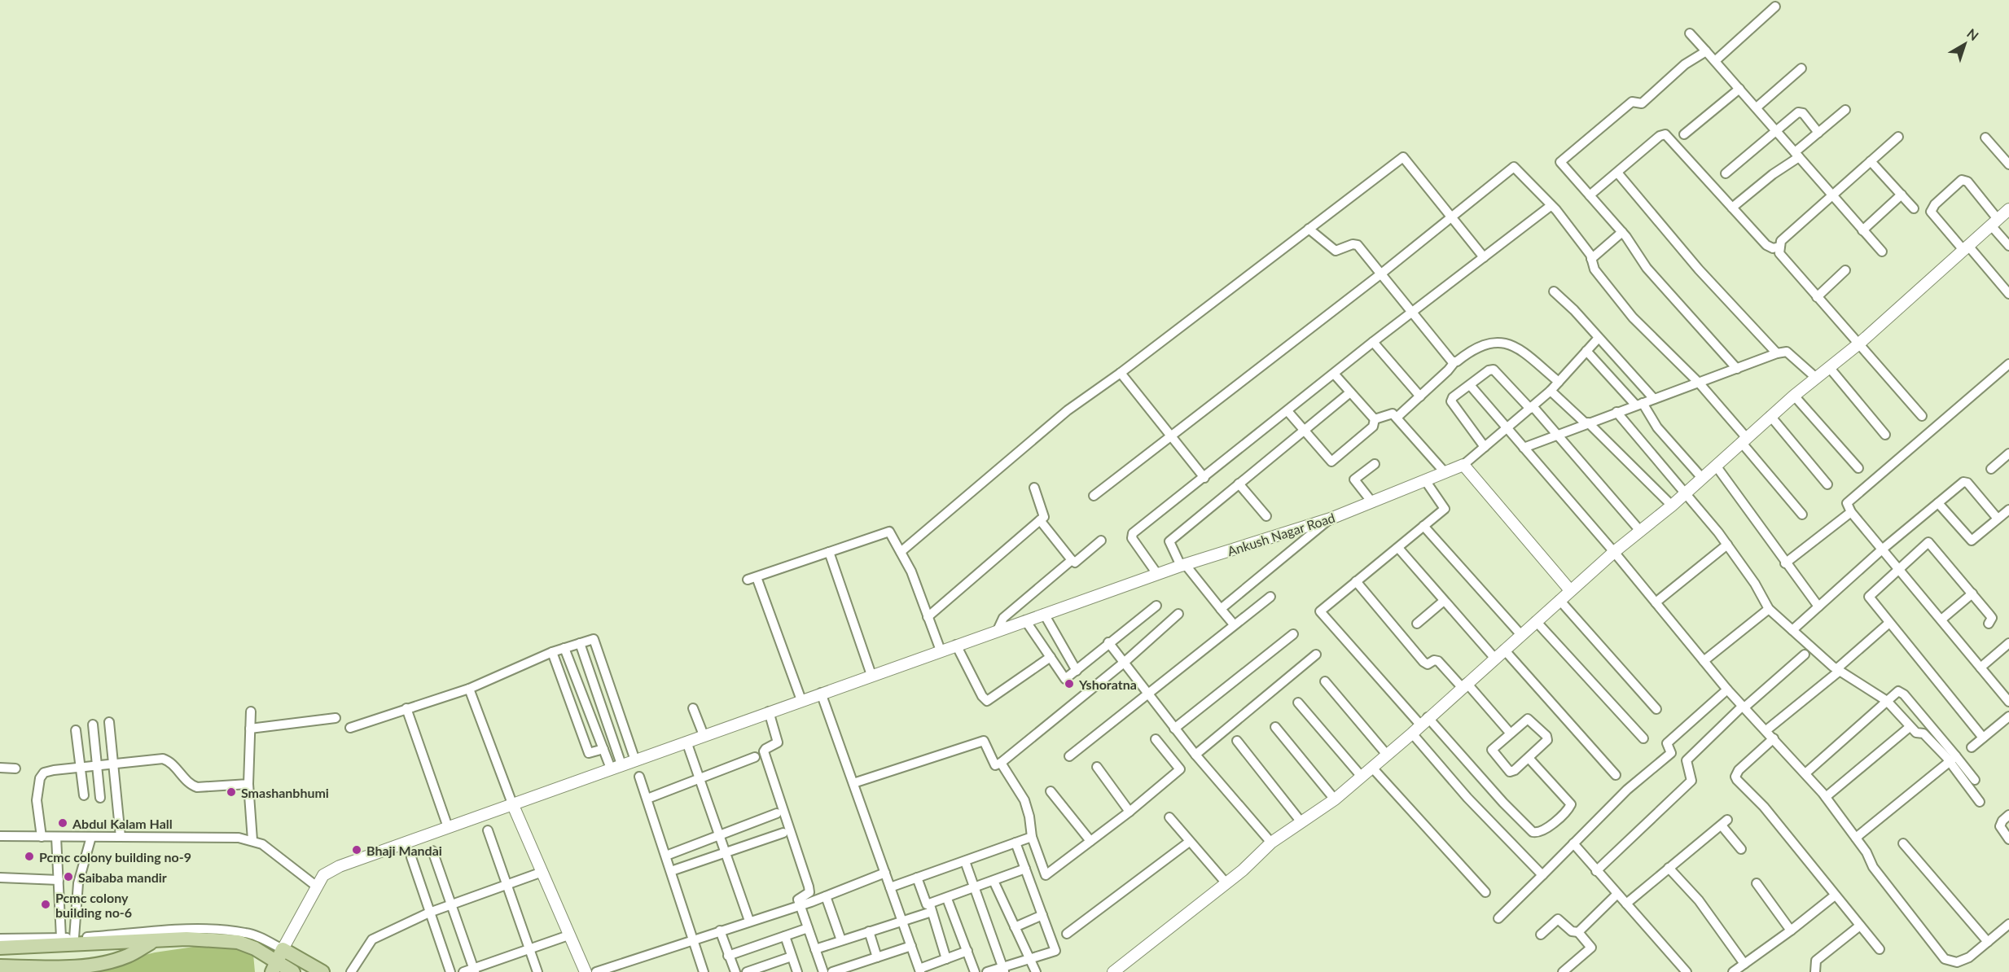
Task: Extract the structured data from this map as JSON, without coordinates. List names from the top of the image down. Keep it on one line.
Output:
{"streets":{"street":["Ankush Nagar Road"]},"places":["Yshoratna","Smashanbhumi","Abdul Kalam Hall","Bhaji Mandai","Pcmc colony building no-9","Saibaba mandir","Pcmc colony building no-6"],"north":"top right"}
